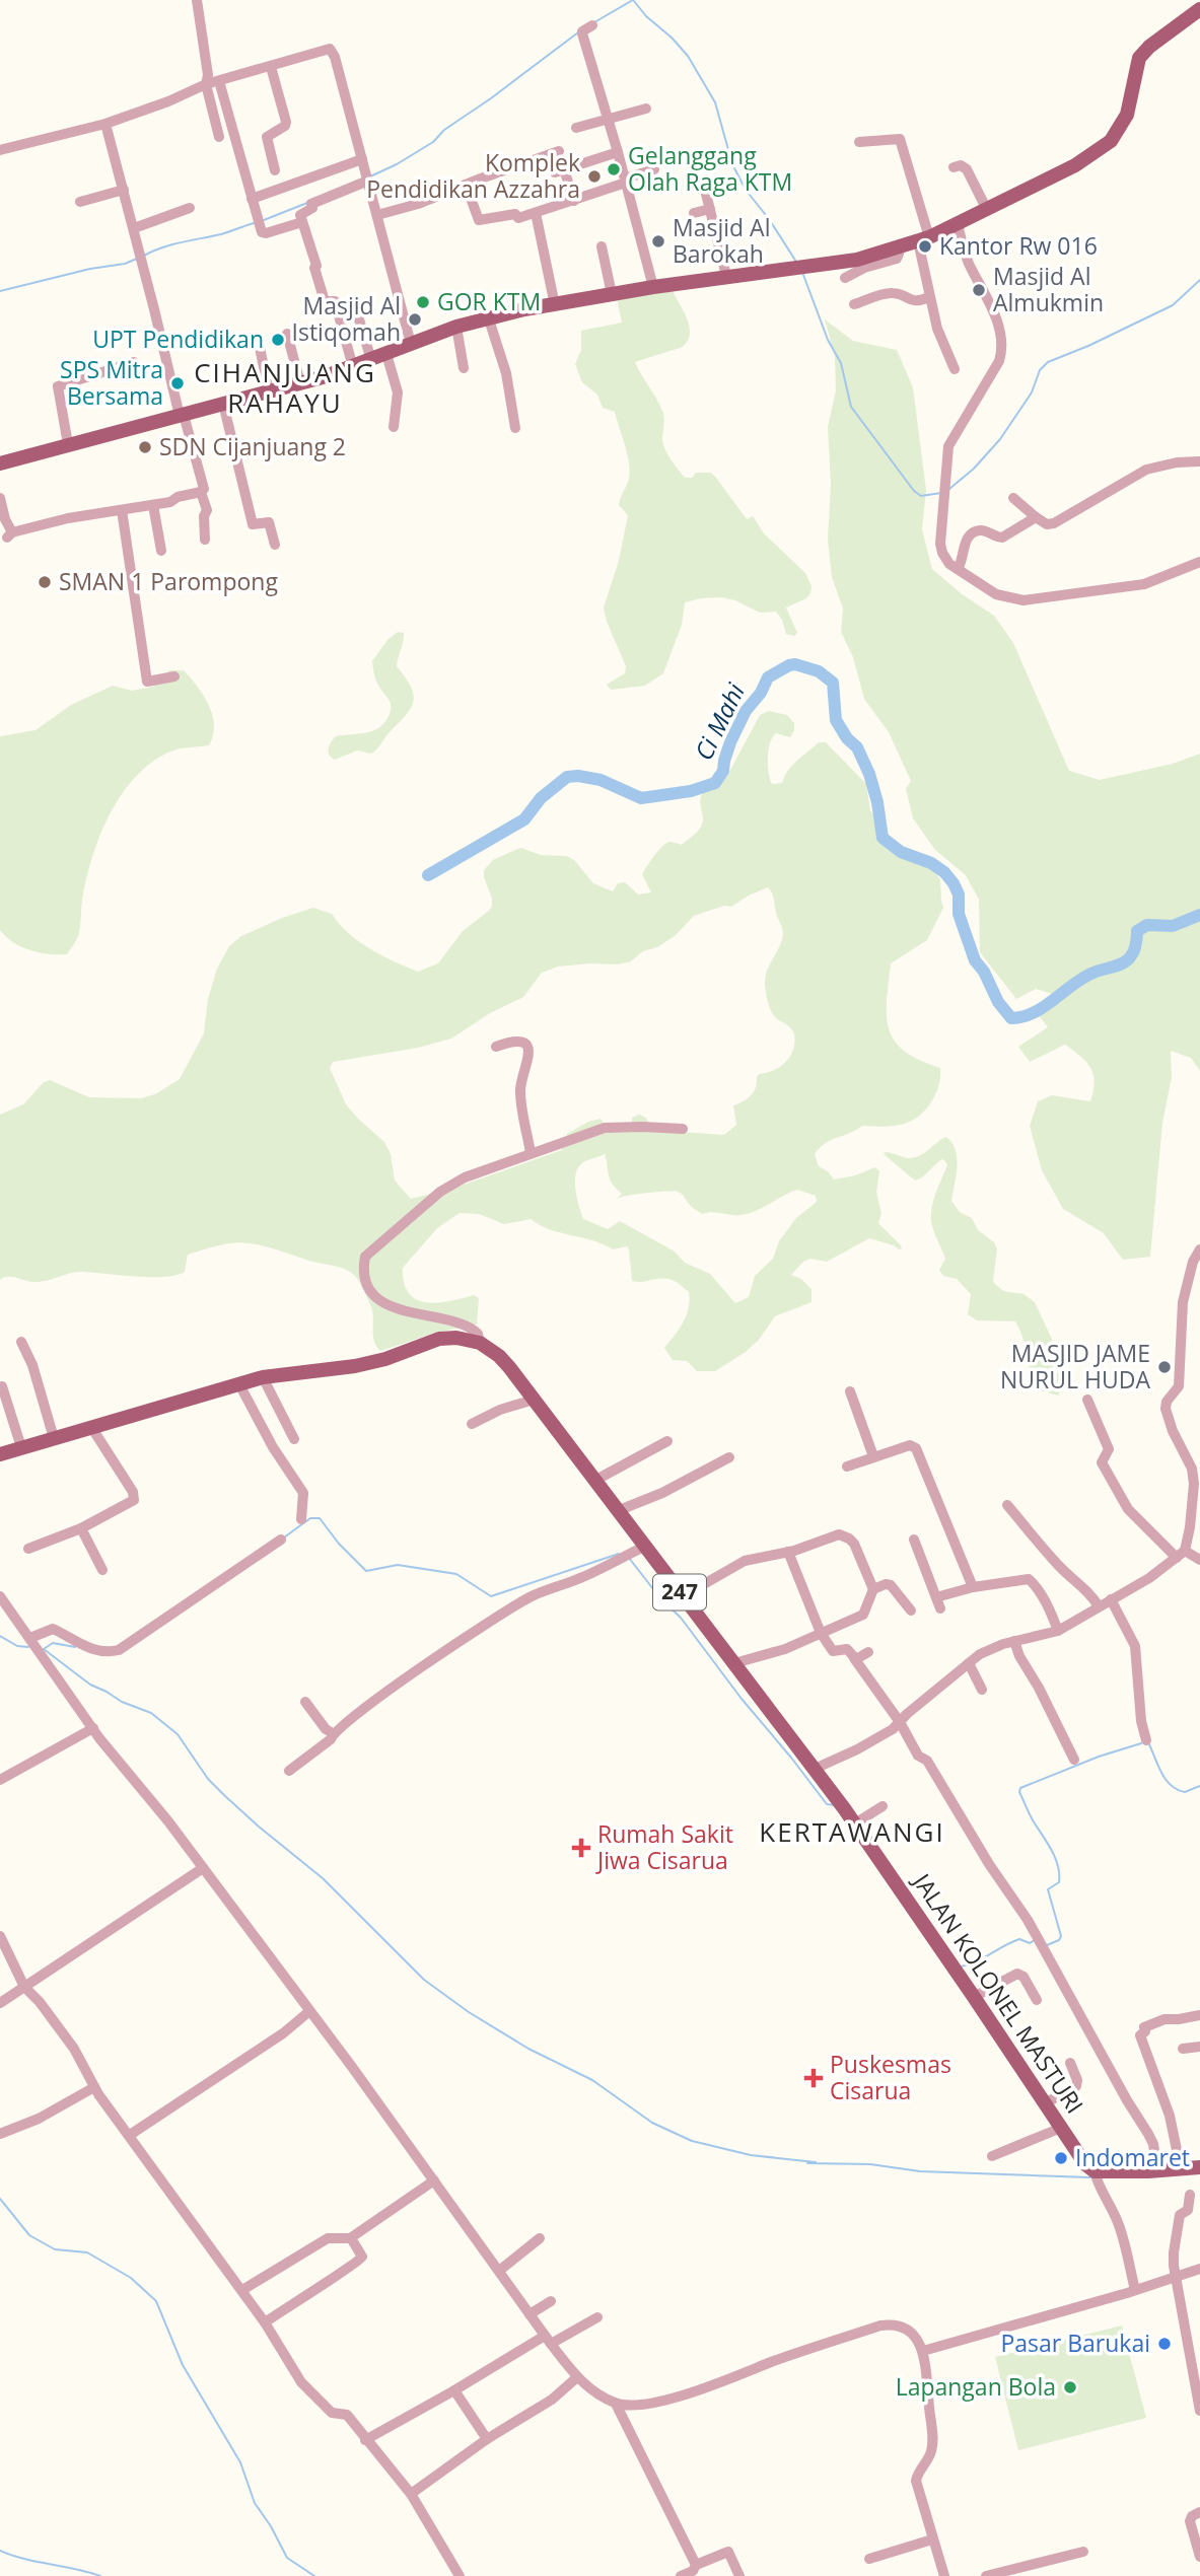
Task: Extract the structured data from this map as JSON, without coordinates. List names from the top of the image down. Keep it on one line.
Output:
{"streets":{"main road":["247","JALAN KOLONEL MASTURI"]},"districts":["CIHANJUANG RAHAYU","KERTAWANGI"],"water":["Ci Mahi"],"places":{"other":["Gelanggang Olah Raga KTM","Komplek Pendidikan Azzahra","Masjid Al Barokah","Kantor Rw 016","Masjid Al Almukmin","GOR KTM","Masjid Al Istiqomah","UPT Pendidikan","SPS Mitra Bersama","SDN Cijanjuang 2","SMAN 1 Parompong","MASJID JAME NURUL HUDA","Indomaret","Pasar Barukai","Lapangan Bola"],"health":["Rumah Sakit Jiwa Cisarua","Puskesmas Cisarua"]}}
